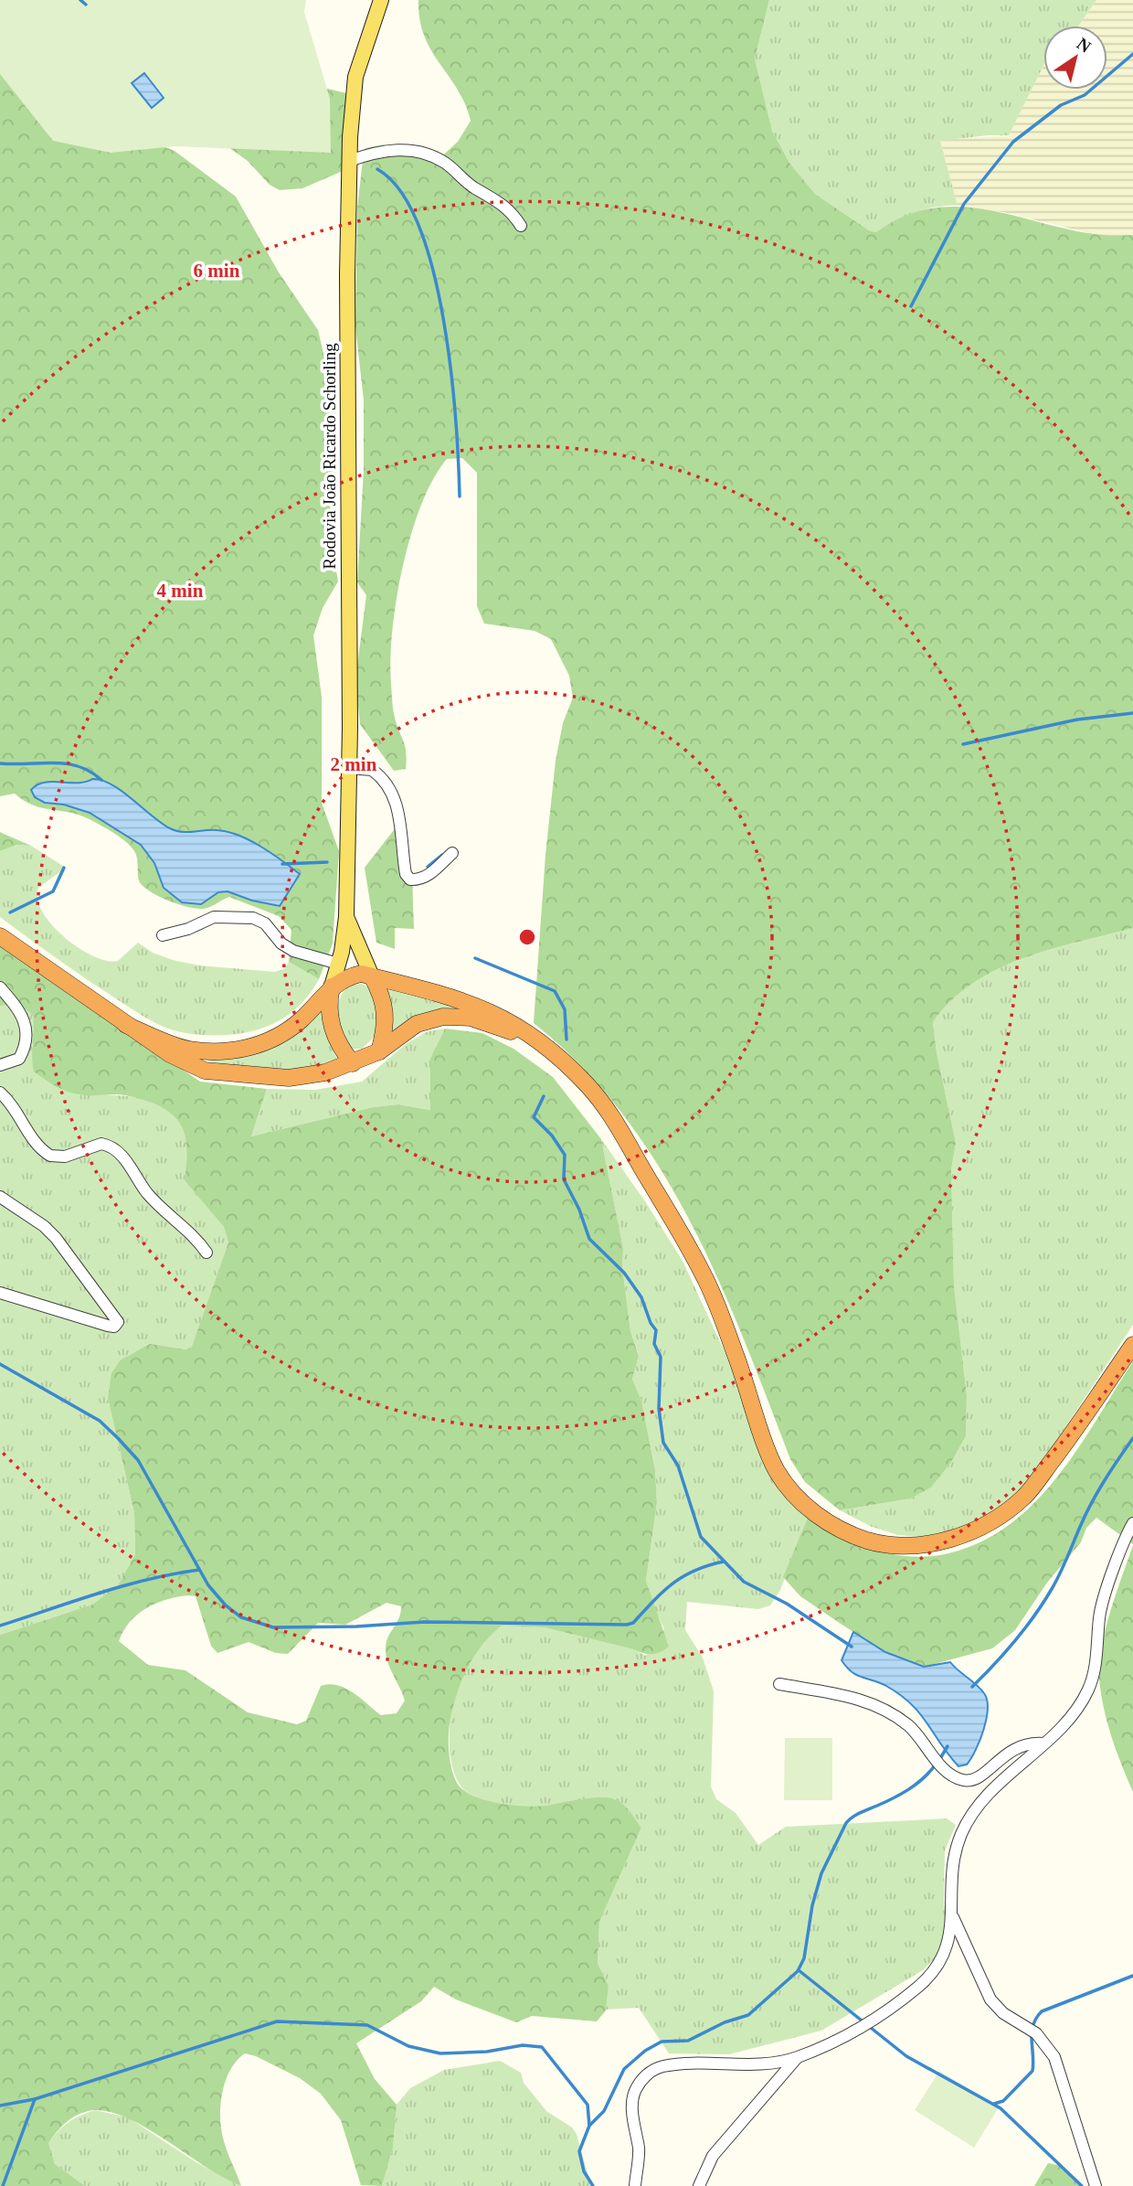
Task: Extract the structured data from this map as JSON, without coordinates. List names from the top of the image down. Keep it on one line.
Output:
{"streets":{"main road":["Rodovia João Ricardo Schorling"]},"north":"top right","rings":["6 min","4 min","2 min"]}
